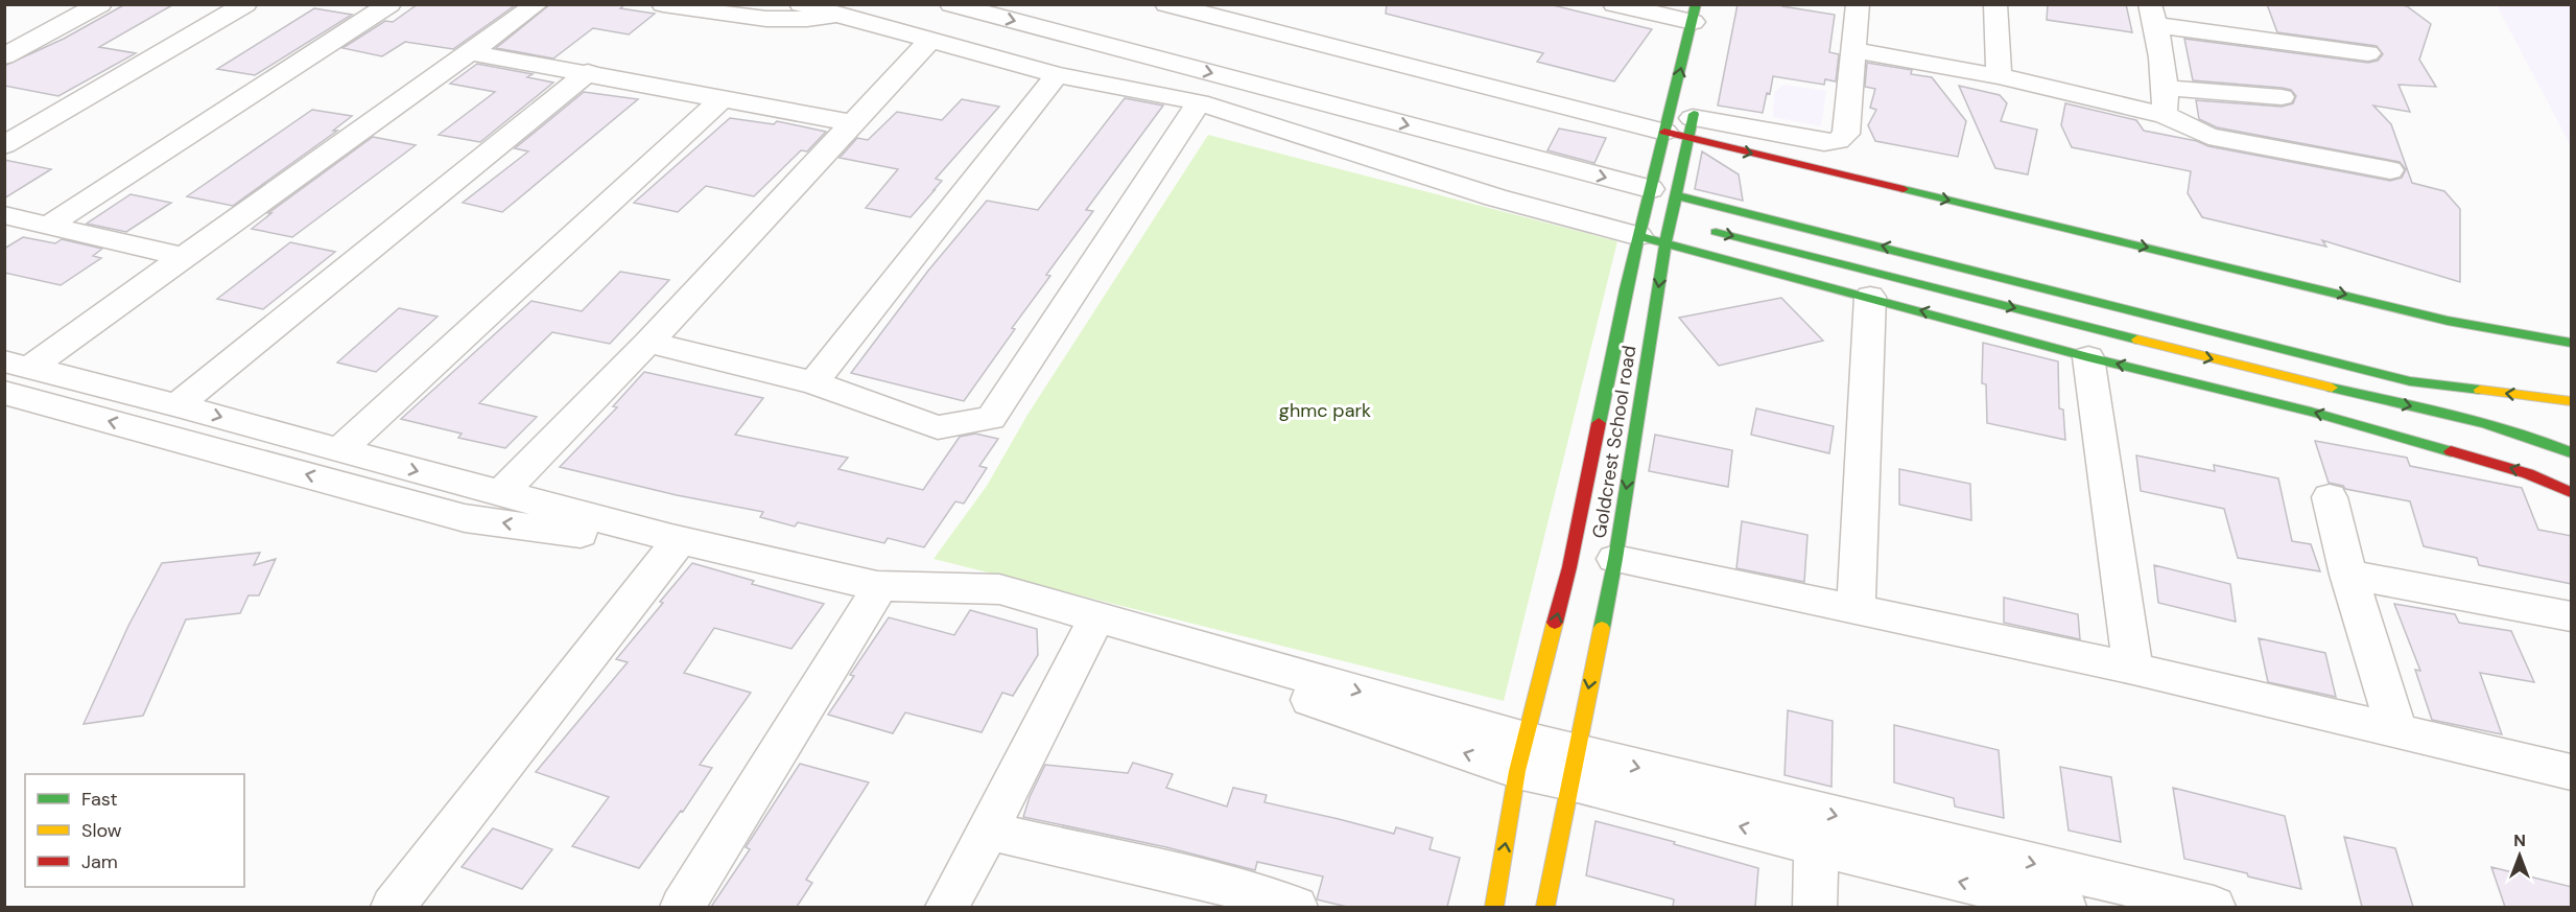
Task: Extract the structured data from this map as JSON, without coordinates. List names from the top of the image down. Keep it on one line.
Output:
{"streets":{"street":["Goldcrest School road"]},"parks":["ghmc park"],"legend":["Fast","Slow","Jam"],"north":"top"}
